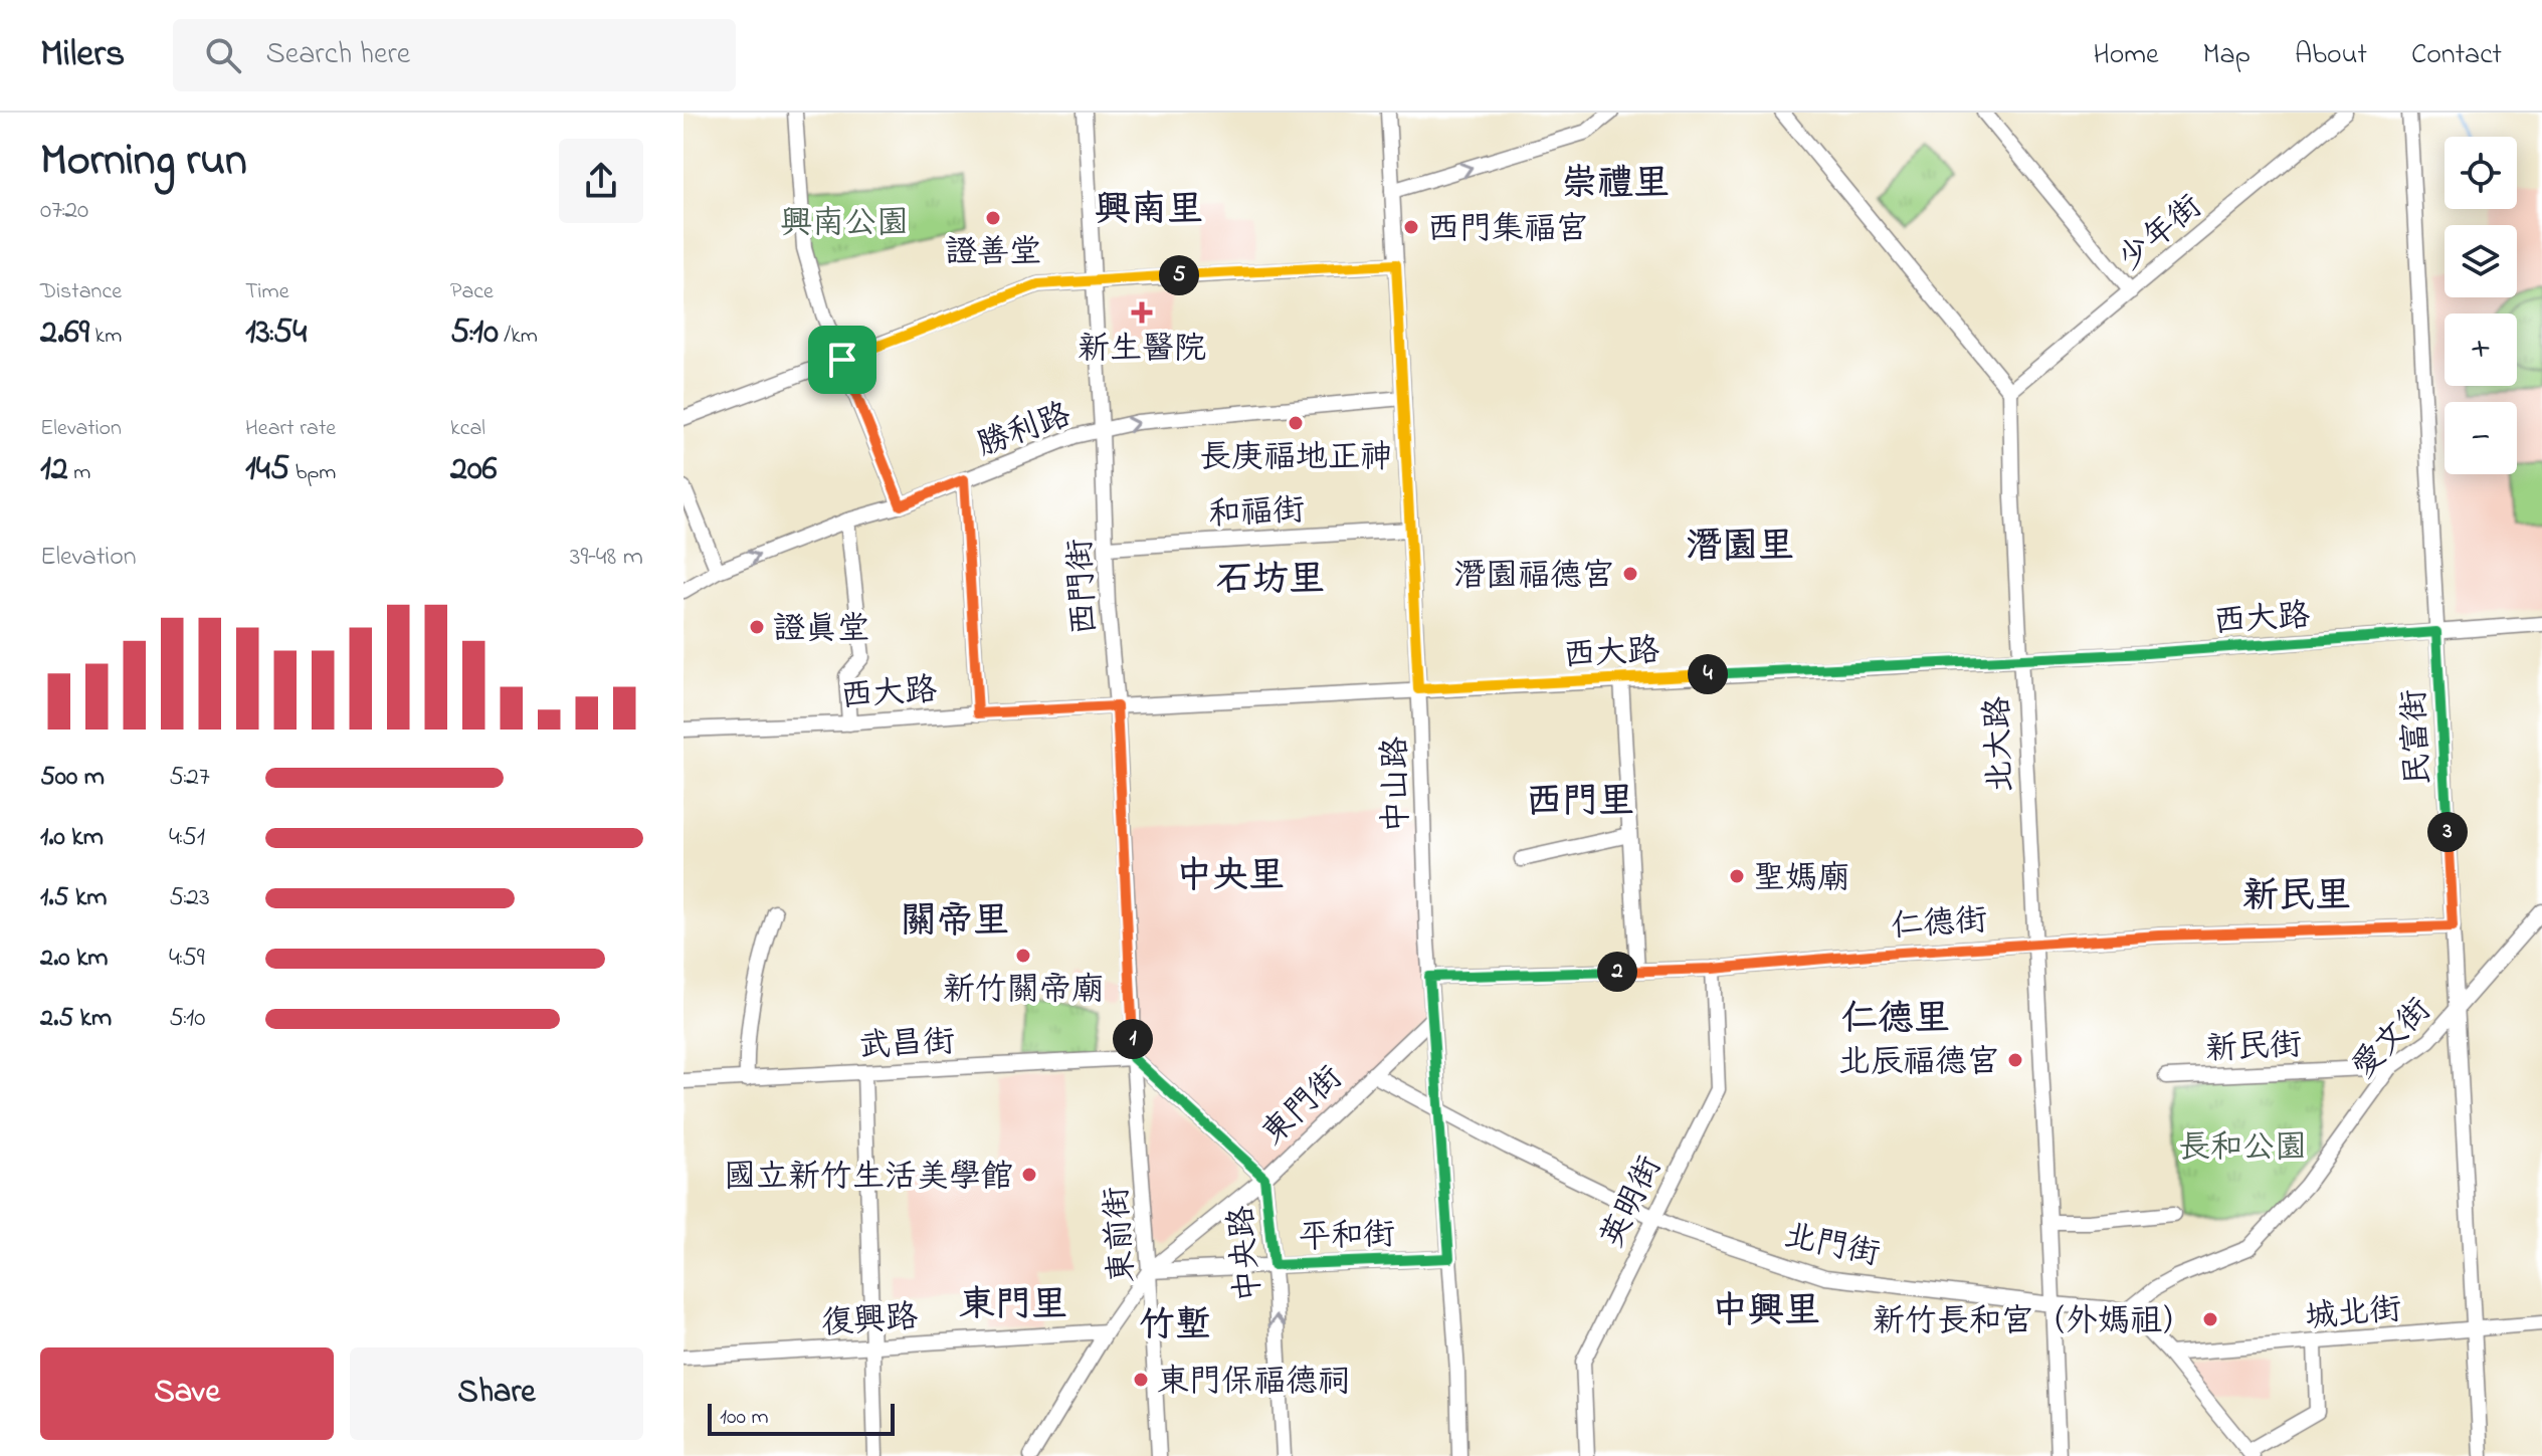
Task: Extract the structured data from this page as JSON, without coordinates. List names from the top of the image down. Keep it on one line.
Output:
{"streets":{"street":["少年街","勝利路","和福街","西門街","西大路","民富街","北大路","中山路","仁德街","愛文街","武昌街","新民街","東門街","英明街","平和街","東前街","北門街","中央路","城北街","復興路"]},"crossings":[["少年街","北大路"],["勝利路","西門街"],["勝利路","中山路"],["和福街","西門街"],["和福街","中山路"],["西門街","西大路"],["西門街","武昌街"],["西門街","東前街"],["西門街","中央路"],["西大路","民富街"],["西大路","北大路"],["西大路","中山路"],["民富街","仁德街"],["民富街","愛文街"],["民富街","城北街"],["北大路","仁德街"],["北大路","北門街"],["中山路","仁德街"],["中山路","東門街"],["中山路","平和街"],["中山路","北門街"],["仁德街","英明街"],["愛文街","新民街"],["愛文街","北門街"],["武昌街","東前街"],["武昌街","中央路"],["東門街","平和街"],["東門街","東前街"],["東門街","北門街"],["東門街","中央路"],["東門街","復興路"],["英明街","北門街"],["平和街","東前街"],["平和街","中央路"],["東前街","中央路"]],"one_way":["勝利路","中央路"],"districts":["崇禮里","興南里","潛園里","石坊里","西門里","中央里","新民里","關帝里","仁德里","東門里","中興里","竹塹"],"parks":["興南公園","長和公園"],"places":{"other":["證善堂","西門集福宮","長庚福地正神","潛園福德宮","證真堂","聖媽廟","新竹關帝廟","北辰福德宮","國立新竹生活美學館","新竹長和宮（外媽祖）","東門保福德祠"],"health":["新生醫院"]},"scale_bar":"100 m","page":{"header":"Milers","search":"Search here","nav":["Home","Map","About","Contact"],"heading":["Morning run","07:20"],"map_buttons":["+","−"],"stats":[["Distance","2.69 km"],["Time","13:54"],["Pace","5:10 /km"],["Elevation","12 m"],["Heart rate","145 bpm"],["kcal","206"]],"pins":["5","4","3","2","1"],"chart":["Elevation","39–48 m"],"list":[{"name":"500 m","note":"5:27"},{"name":"1.0 km","note":"4:51"},{"name":"1.5 km","note":"5:23"},{"name":"2.0 km","note":"4:59"},{"name":"2.5 km","note":"5:10"}],"buttons":["Save","Share"],"scale":"100 m"}}
